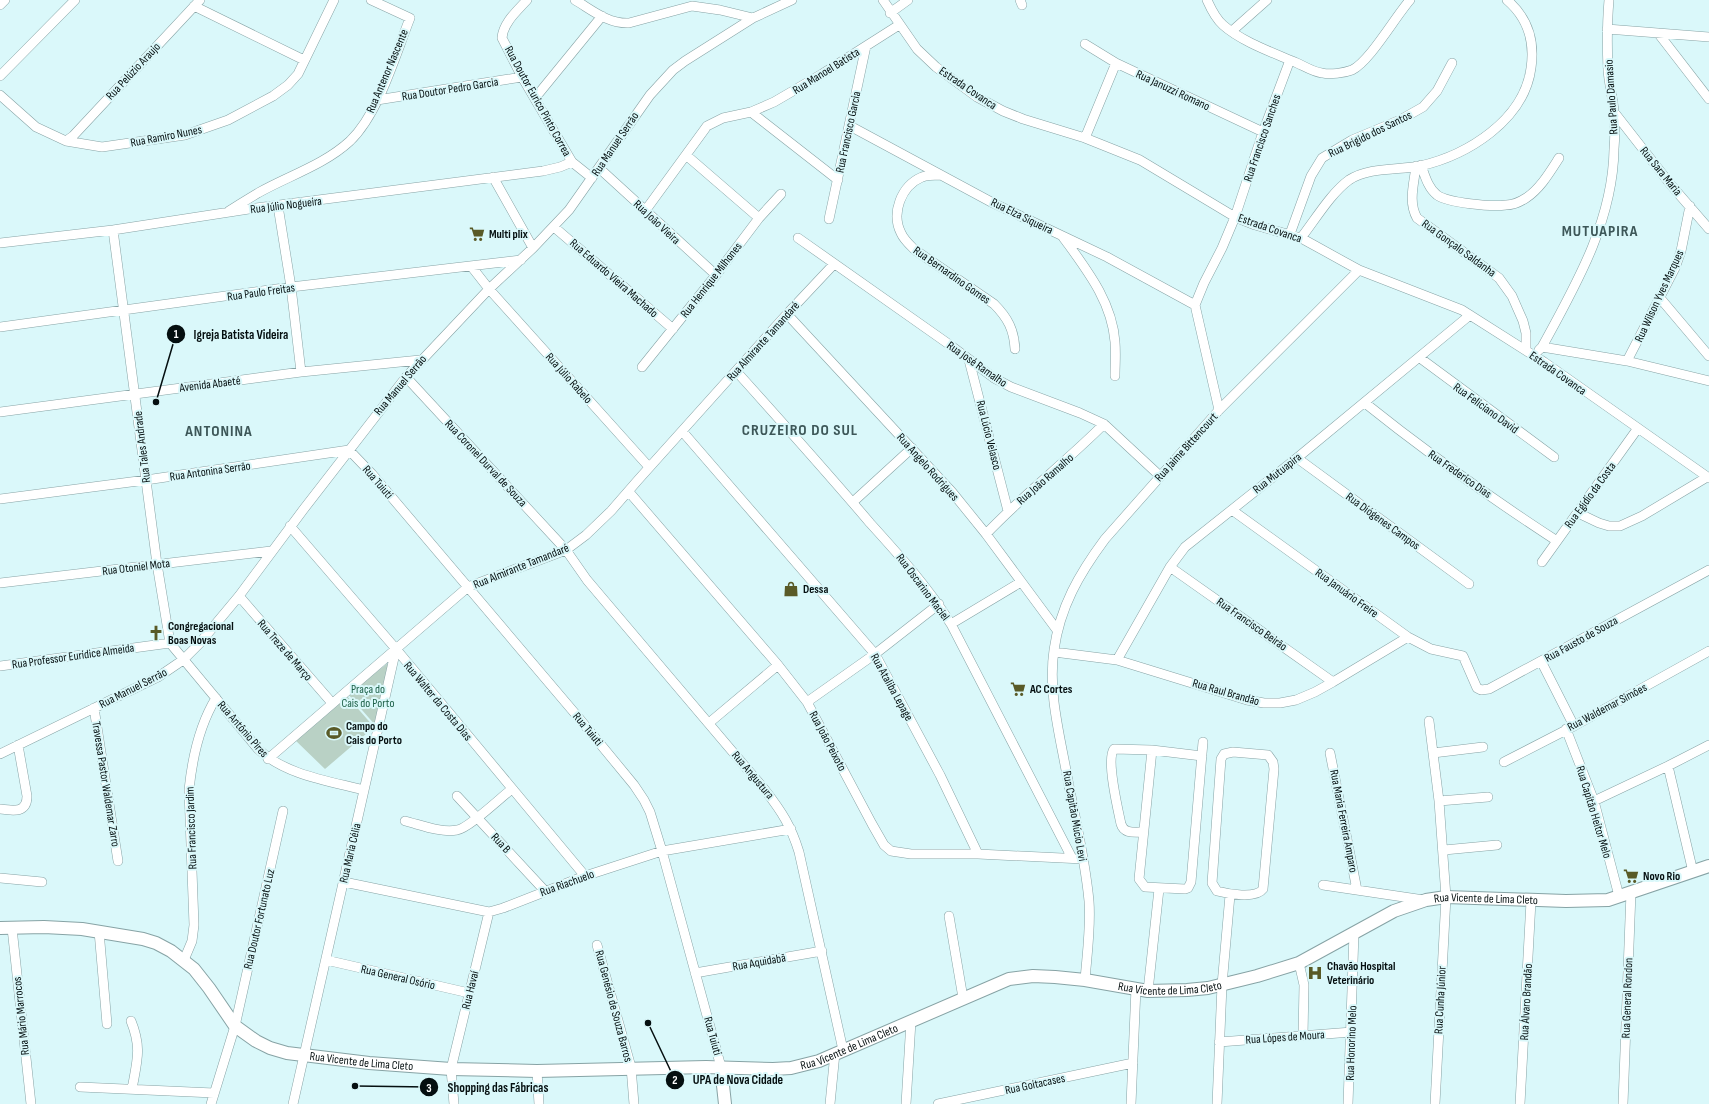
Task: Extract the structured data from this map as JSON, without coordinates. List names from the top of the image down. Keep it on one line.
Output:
{"streets":{"main road":["Rua Vicente de Lima Cleto"],"street":["Rua Pelúzio Araujo","Rua Antenor Nascente","Rua Manoel Batista","Estrada Covanca","Rua Doutor Pedro Garcia","Rua Januzzi Romano","Rua Paulo Damasio","Rua Doutor Eurico Pinto Correa","Rua Francisco Garcia","Rua Brigido dos Santos","Rua Ramiro Nunes","Rua Francisco Sanches","Rua Manuel Serrão","Rua Sara Maria","Rua Júlio Nogueira","Rua Elza Siqueira","Rua João Vieira","Rua Gonçalo Saldanha","Rua Bernardino Gomes","Rua Eduardo Vieira Machado","Rua Henrique Milhones","Rua Paulo Freitas","Rua Wilson Yves Marques","Rua Almirante Tamandaré","Rua José Ramalho","Rua Júlio Rabelo","Avenida Abaeté","Rua Feliciano David","Rua Lúcio Velasco","Rua Tales Andrade","Rua Jaime Bittencourt","Rua Coronel Durval de Souza","Rua Angelo Rodrigues","Rua Antonina Serrão","Rua Mutuapira","Rua Frederico Dias","Rua João Ramalho","Rua Tuiuti","Rua Egídio da Costa","Rua Diógenes Campos","Rua Otoniel Mota","Rua Oscarino Maciel","Rua Januário Freire","Rua Francisco Beirão","Rua Fausto de Souza","Rua Treze de Março","Rua Professor Eurídice Almeida","Rua Ataliba Lepage","Rua Raul Brandão","Rua Walter da Costa Dias","Rua Waldemar Simões","Rua Antônio Pires","Rua João Peixoto","Rua Angustura","Travessa Pastor Waldemar Zarro","Rua Capitão Heitor Melo","Rua Capitão Múcio Levi","Rua Maria Ferreira Amparo","Rua Francisco Jardim","Rua B","Rua Maria Célia","Rua Riachuelo","Rua Doutor Fortunato Luz","Rua Aquidabã","Rua General Osório","Rua Havaí","Rua General Rondon","Rua Cunha Júnior","Rua Álvaro Brandão","Rua Genésio de Souza Barros","Rua Mário Marrocos","Rua Lópes de Moura","Rua Honorino Melo","Rua Goitacases"]},"crossings":[["Rua Pelúzio Araujo","Rua Ramiro Nunes"],["Rua Antenor Nascente","Rua Doutor Pedro Garcia"],["Rua Antenor Nascente","Rua Júlio Nogueira"],["Rua Manoel Batista","Estrada Covanca"],["Rua Manoel Batista","Rua Francisco Garcia"],["Rua Manoel Batista","Rua João Vieira"],["Estrada Covanca","Rua Paulo Damasio"],["Estrada Covanca","Rua Brigido dos Santos"],["Estrada Covanca","Rua Francisco Sanches"],["Estrada Covanca","Rua Gonçalo Saldanha"],["Estrada Covanca","Rua Jaime Bittencourt"],["Estrada Covanca","Rua Mutuapira"],["Estrada Covanca","Rua Egídio da Costa"],["Rua Doutor Pedro Garcia","Rua Doutor Eurico Pinto Correa"],["Rua Januzzi Romano","Rua Francisco Sanches"],["Rua Paulo Damasio","Rua Sara Maria"],["Rua Paulo Damasio","Rua Gonçalo Saldanha"],["Rua Doutor Eurico Pinto Correa","Rua Manuel Serrão"],["Rua Doutor Eurico Pinto Correa","Rua Júlio Nogueira"],["Rua Francisco Garcia","Rua Elza Siqueira"],["Rua Francisco Sanches","Rua Elza Siqueira"],["Rua Manuel Serrão","Rua João Vieira"],["Rua Manuel Serrão","Rua Eduardo Vieira Machado"],["Rua Manuel Serrão","Rua Paulo Freitas"],["Rua Manuel Serrão","Rua Júlio Rabelo"],["Rua Manuel Serrão","Avenida Abaeté"],["Rua Manuel Serrão","Rua Tales Andrade"],["Rua Manuel Serrão","Rua Coronel Durval de Souza"],["Rua Manuel Serrão","Rua Antonina Serrão"],["Rua Manuel Serrão","Rua Tuiuti"],["Rua Manuel Serrão","Rua Otoniel Mota"],["Rua Manuel Serrão","Rua Treze de Março"],["Rua Manuel Serrão","Rua Walter da Costa Dias"],["Rua Manuel Serrão","Rua Antônio Pires"],["Rua Manuel Serrão","Travessa Pastor Waldemar Zarro"],["Rua Sara Maria","Rua Wilson Yves Marques"],["Rua Júlio Nogueira","Rua Tales Andrade"],["Rua Elza Siqueira","Rua Bernardino Gomes"],["Rua João Vieira","Rua Henrique Milhones"],["Rua Eduardo Vieira Machado","Rua Henrique Milhones"],["Rua Paulo Freitas","Rua Júlio Rabelo"],["Rua Paulo Freitas","Rua Tales Andrade"],["Rua Almirante Tamandaré","Rua José Ramalho"],["Rua Almirante Tamandaré","Rua Júlio Rabelo"],["Rua Almirante Tamandaré","Rua Coronel Durval de Souza"],["Rua Almirante Tamandaré","Rua Angelo Rodrigues"],["Rua Almirante Tamandaré","Rua Tuiuti"],["Rua Almirante Tamandaré","Rua Oscarino Maciel"],["Rua Almirante Tamandaré","Rua Treze de Março"],["Rua Almirante Tamandaré","Rua Ataliba Lepage"],["Rua Almirante Tamandaré","Rua Walter da Costa Dias"],["Rua Almirante Tamandaré","Rua Antônio Pires"],["Rua Almirante Tamandaré","Rua João Peixoto"],["Rua Almirante Tamandaré","Rua Angustura"],["Rua Almirante Tamandaré","Rua Maria Célia"],["Rua José Ramalho","Rua Lúcio Velasco"],["Rua José Ramalho","Rua Jaime Bittencourt"],["Rua José Ramalho","Rua João Ramalho"],["Avenida Abaeté","Rua Tales Andrade"],["Rua Feliciano David","Rua Mutuapira"],["Rua Lúcio Velasco","Rua João Ramalho"],["Rua Tales Andrade","Rua Antonina Serrão"],["Rua Tales Andrade","Rua Otoniel Mota"],["Rua Tales Andrade","Rua Professor Eurídice Almeida"],["Rua Tales Andrade","Rua Antônio Pires"],["Rua Jaime Bittencourt","Rua Angelo Rodrigues"],["Rua Jaime Bittencourt","Rua Raul Brandão"],["Rua Jaime Bittencourt","Rua Capitão Múcio Levi"],["Rua Coronel Durval de Souza","Rua Angustura"],["Rua Angelo Rodrigues","Rua João Ramalho"],["Rua Antonina Serrão","Rua Tuiuti"],["Rua Mutuapira","Rua Frederico Dias"],["Rua Mutuapira","Rua Diógenes Campos"],["Rua Mutuapira","Rua Januário Freire"],["Rua Mutuapira","Rua Francisco Beirão"],["Rua Mutuapira","Rua Raul Brandão"],["Rua Frederico Dias","Rua Egídio da Costa"],["Rua Tuiuti","Rua Riachuelo"],["Rua Tuiuti","Rua Vicente de Lima Cleto"],["Rua Tuiuti","Rua Aquidabã"],["Rua Oscarino Maciel","Rua João Peixoto"],["Rua Januário Freire","Rua Fausto de Souza"],["Rua Januário Freire","Rua Raul Brandão"],["Rua Francisco Beirão","Rua Raul Brandão"],["Rua Fausto de Souza","Rua Capitão Heitor Melo"],["Rua Ataliba Lepage","Rua João Peixoto"],["Rua Raul Brandão","Rua Capitão Múcio Levi"],["Rua Walter da Costa Dias","Rua Maria Célia"],["Rua Walter da Costa Dias","Rua Riachuelo"],["Rua Waldemar Simões","Rua Capitão Heitor Melo"],["Rua Antônio Pires","Rua Francisco Jardim"],["Rua Antônio Pires","Rua Maria Célia"],["Rua João Peixoto","Rua Capitão Múcio Levi"],["Rua Angustura","Rua Riachuelo"],["Rua Angustura","Rua Vicente de Lima Cleto"],["Rua Angustura","Rua Aquidabã"],["Rua Capitão Heitor Melo","Rua Vicente de Lima Cleto"],["Rua Capitão Múcio Levi","Rua Vicente de Lima Cleto"],["Rua Maria Ferreira Amparo","Rua Vicente de Lima Cleto"],["Rua Francisco Jardim","Rua Vicente de Lima Cleto"],["Rua B","Rua Riachuelo"],["Rua Maria Célia","Rua Riachuelo"],["Rua Maria Célia","Rua Vicente de Lima Cleto"],["Rua Maria Célia","Rua General Osório"],["Rua Riachuelo","Rua Havaí"],["Rua Vicente de Lima Cleto","Rua Doutor Fortunato Luz"],["Rua Vicente de Lima Cleto","Rua Havaí"],["Rua Vicente de Lima Cleto","Rua General Rondon"],["Rua Vicente de Lima Cleto","Rua Cunha Júnior"],["Rua Vicente de Lima Cleto","Rua Álvaro Brandão"],["Rua Vicente de Lima Cleto","Rua Genésio de Souza Barros"],["Rua Vicente de Lima Cleto","Rua Mário Marrocos"],["Rua Vicente de Lima Cleto","Rua Honorino Melo"],["Rua General Osório","Rua Havaí"],["Rua Lópes de Moura","Rua Honorino Melo"]],"districts":["MUTUAPIRA","CRUZEIRO DO SUL","ANTONINA"],"parks":["Praça do Cais do Porto"],"places":{"supermarket":["Multi plix","AC Cortes","Novo Rio"],"other":["Igreja Batista Videira","UPA de Nova Cidade","Shopping das Fábricas"],"shop":["Dessa"],"church":["Congregacional Boas Novas"],"sports":["Campo do Cais do Porto"],"hospital":["Chavão Hospital Veterinário"]}}
